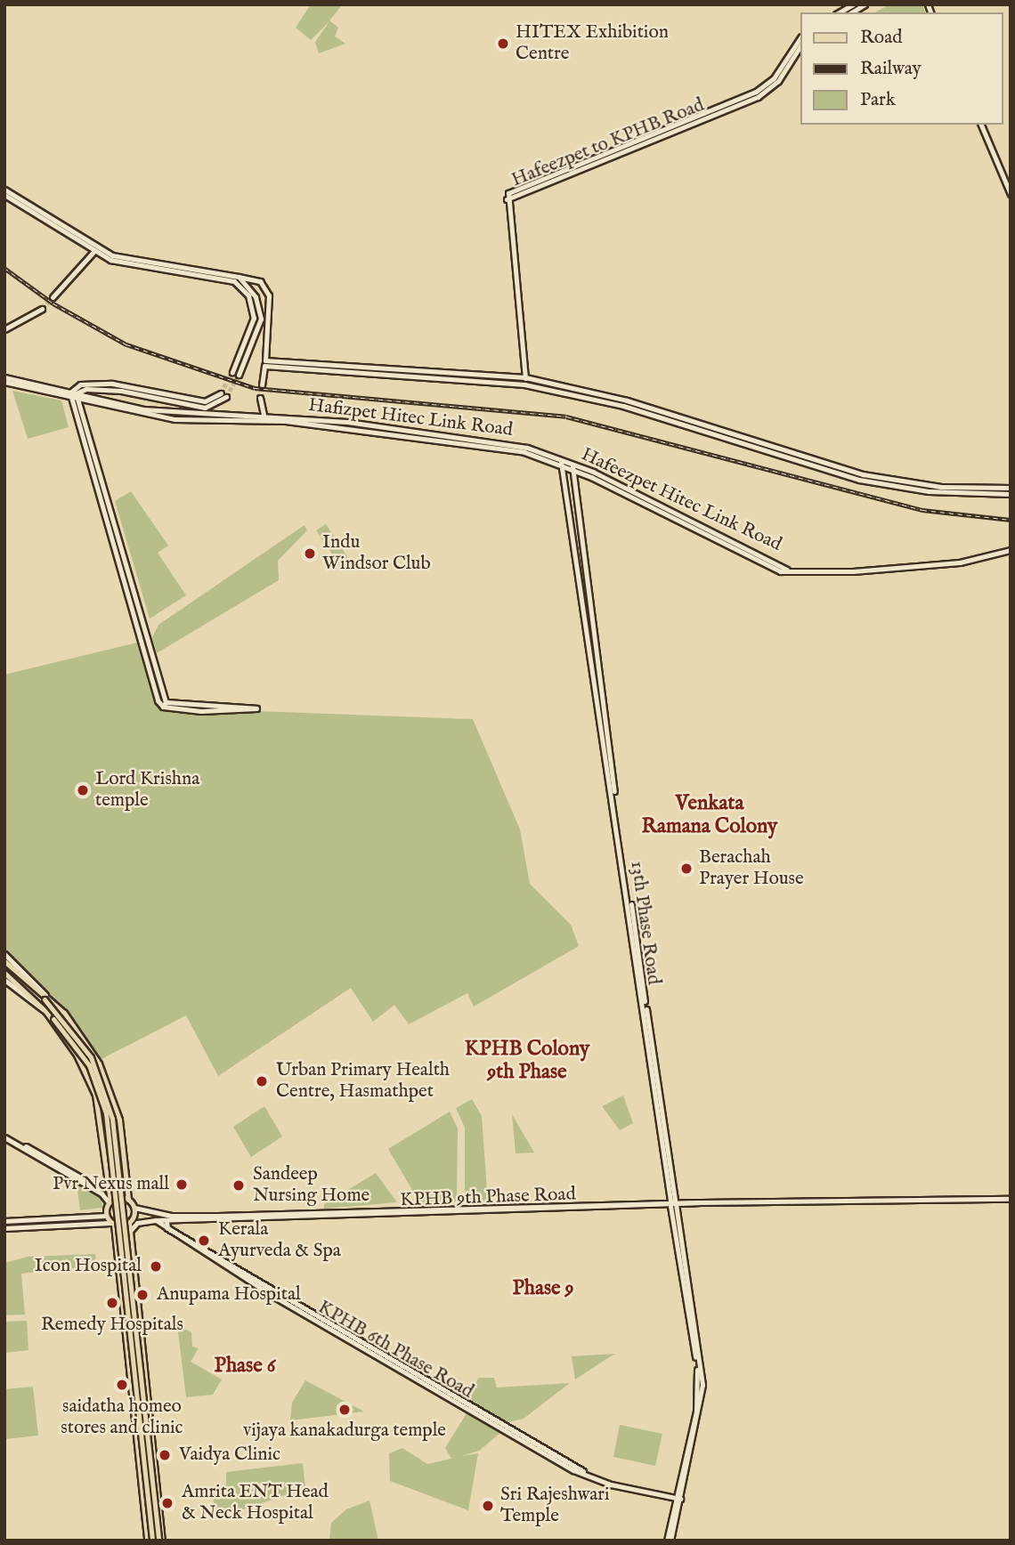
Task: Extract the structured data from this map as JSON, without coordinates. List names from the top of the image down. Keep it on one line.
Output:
{"streets":{"street":["Hafeezpet to KPHB Road","Hafizpet Hitec Link Road","Hafeezpet Hitec Link Road","13th Phase Road","KPHB 9th Phase Road","KPHB 6th Phase Road"]},"crossings":[["Hafizpet Hitec Link Road","Hafeezpet Hitec Link Road"],["Hafizpet Hitec Link Road","13th Phase Road"],["Hafeezpet Hitec Link Road","13th Phase Road"],["13th Phase Road","KPHB 9th Phase Road"],["13th Phase Road","KPHB 6th Phase Road"],["KPHB 9th Phase Road","KPHB 6th Phase Road"]],"districts":["Venkata Ramana Colony","KPHB Colony 9th Phase","Phase 9","Phase 6"],"places":["HITEX Exhibition Centre","Indu Windsor Club","Lord Krishna temple","Berachah Prayer House","Urban Primary Health Centre, Hasmathpet","Pvr Nexus mall","Sandeep Nursing Home","Kerala Ayurveda & Spa","Icon Hospital","Anupama Hospital","Remedy Hospitals","saidatha homeo stores and clinic","vijaya kanakadurga temple","Vaidya Clinic","Amrita ENT Head & Neck Hospital","Sri Rajeshwari Temple"],"legend":["Road","Railway","Park"]}
